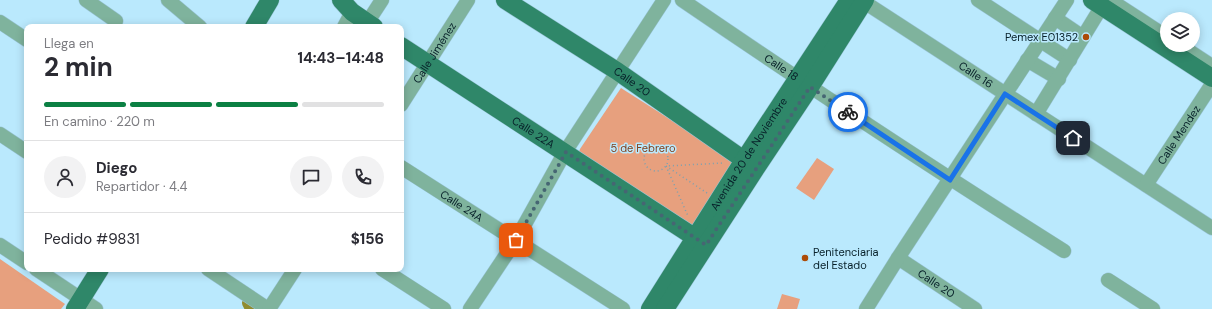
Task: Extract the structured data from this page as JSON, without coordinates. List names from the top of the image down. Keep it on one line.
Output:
{"streets":{"main road":["Calle 20","Calle 22A","Avenida 20 de Noviembre"],"street":["Calle Jiménez","Calle 18","Calle 16","Calle Mendez","Calle 24A"]},"crossings":[["Calle Jiménez","Calle 22A"],["Calle 18","Avenida 20 de Noviembre"],["Calle 16","Calle Mendez"],["Calle 16","Avenida 20 de Noviembre"],["Calle 20","Avenida 20 de Noviembre"],["Calle 22A","Avenida 20 de Noviembre"]],"parks":["5 de Febrero"],"places":["Pemex E01352","Penitenciaria del Estado"],"page":{"heading":["2 min","Llega en","14:43–14:48"],"panel":["Diego","Repartidor · 4.4","Pedido #9831","$156"],"bar":"En camino · 220 m"}}
